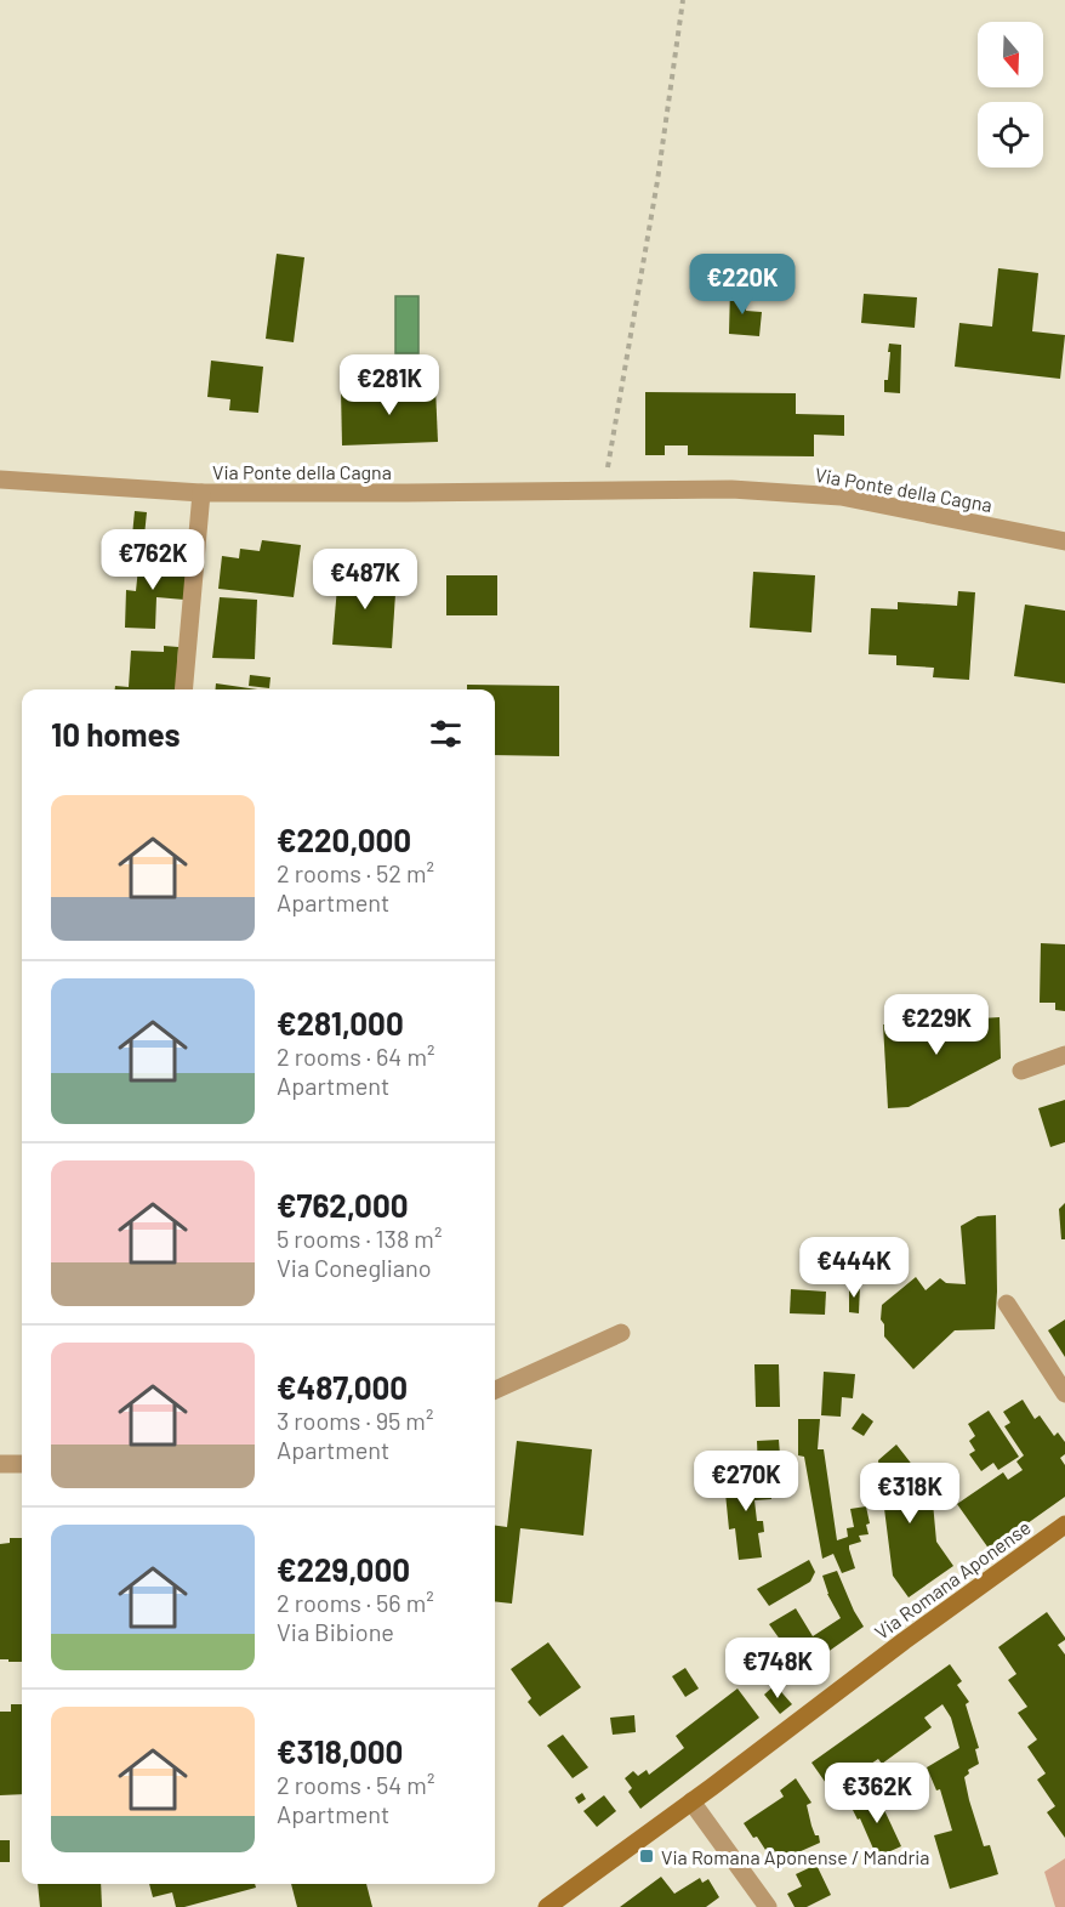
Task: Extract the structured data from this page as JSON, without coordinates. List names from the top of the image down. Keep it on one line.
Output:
{"streets":{"street":["Via Ponte della Cagna","Via Romana Aponense"]},"places":{"transit":["Via Romana Aponense / Mandria"]},"north":"bottom","page":{"price":["€220K","€281K","€762K","€487K","€229K","€444K","€270K","€318K","€748K","€362K"],"heading":"10 homes","list":[{"name":"€220,000","note":"2 rooms · 52 m² · Apartment"},{"name":"€281,000","note":"2 rooms · 64 m² · Apartment"},{"name":"€762,000","note":"5 rooms · 138 m² · Via Conegliano"},{"name":"€487,000","note":"3 rooms · 95 m² · Apartment"},{"name":"€229,000","note":"2 rooms · 56 m² · Via Bibione"},{"name":"€318,000","note":"2 rooms · 54 m² · Apartment"}]}}
